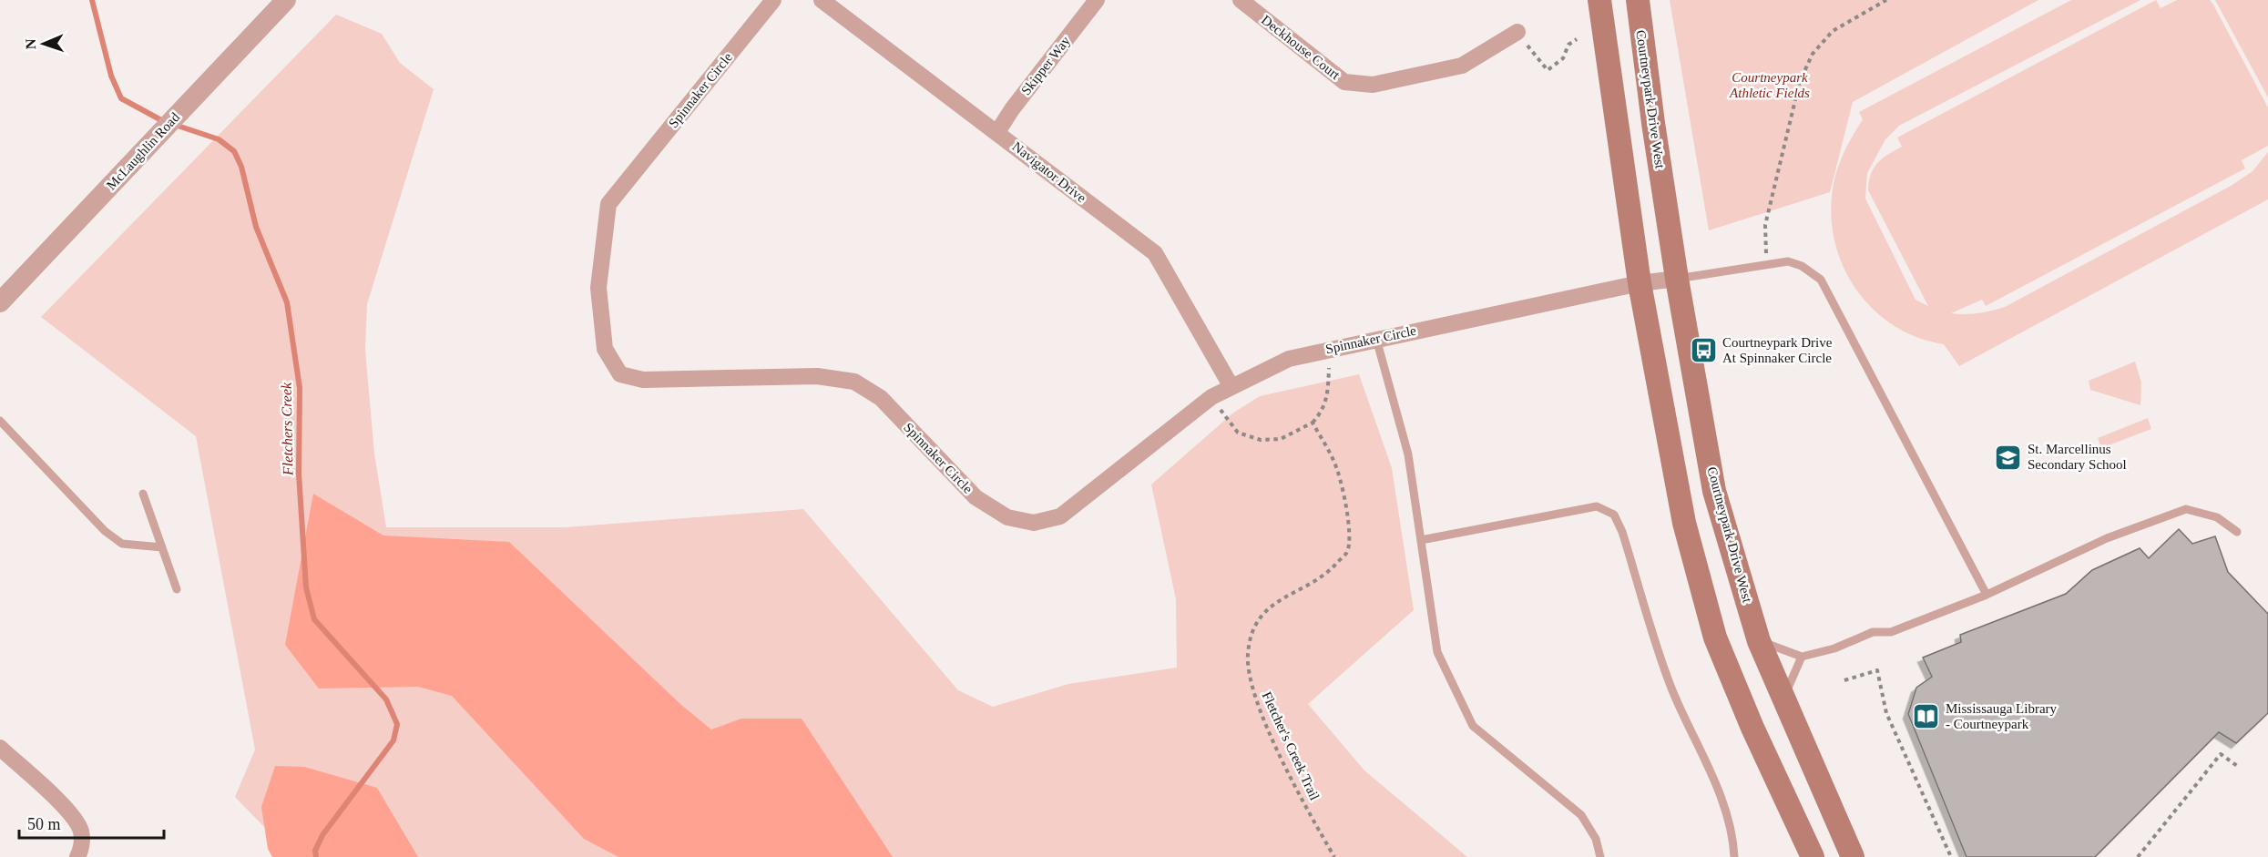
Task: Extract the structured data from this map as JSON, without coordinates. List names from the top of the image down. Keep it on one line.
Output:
{"streets":{"main road":["Courtneypark Drive West"],"street":["Deckhouse Court","Skipper Way","Spinnaker Circle","McLaughlin Road","Navigator Drive"],"path":["Fletcher's Creek Trail"]},"crossings":[["Skipper Way","Navigator Drive"],["Spinnaker Circle","Courtneypark Drive West"],["Spinnaker Circle","Navigator Drive"]],"water":["Fletchers Creek"],"parks":["Courtneypark Athletic Fields"],"places":{"bus stop":["Courtneypark Drive At Spinnaker Circle"],"school or university":["St. Marcellinus Secondary School"],"library":["Mississauga Library - Courtneypark"]},"scale_bar":"50 m","north":"left"}
